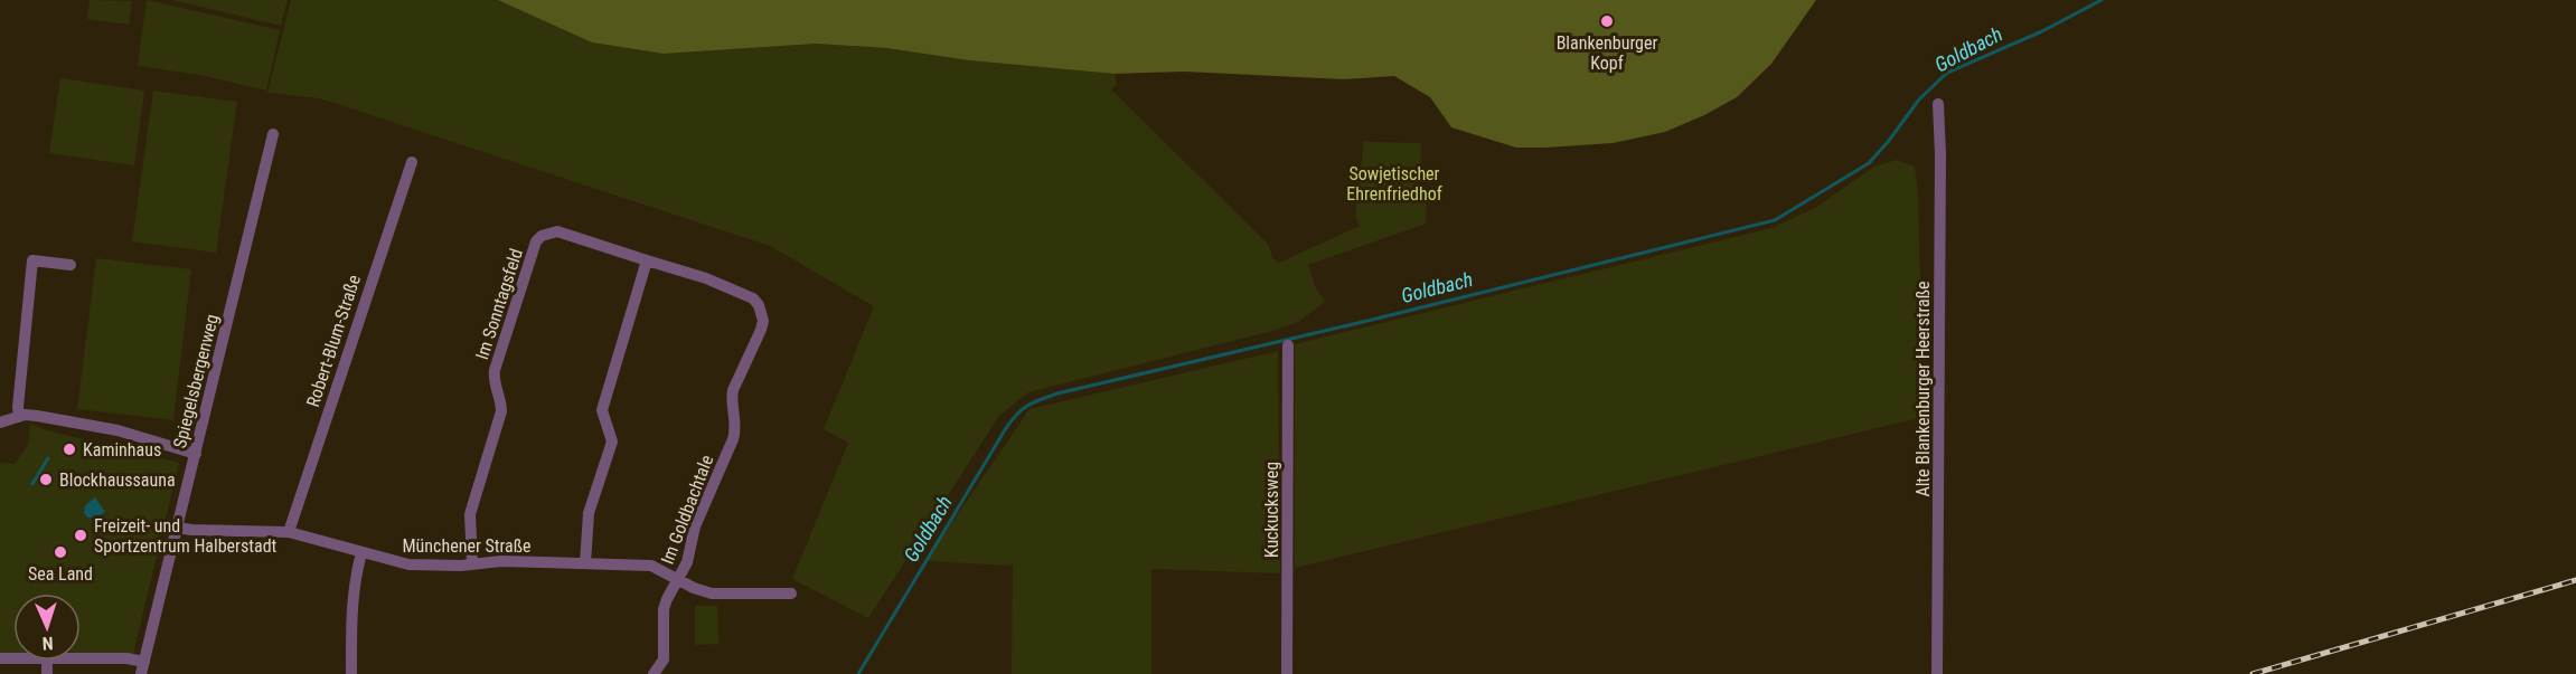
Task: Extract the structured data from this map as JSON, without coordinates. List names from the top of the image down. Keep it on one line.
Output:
{"streets":{"street":["Im Sonntagsfeld","Robert-Blum-Straße","Spiegelsbergenweg","Alte Blankenburger Heerstraße","Im Goldbachtale","Kuckucksweg","Münchener Straße"]},"crossings":[["Im Sonntagsfeld","Im Goldbachtale"],["Im Sonntagsfeld","Münchener Straße"],["Robert-Blum-Straße","Münchener Straße"],["Spiegelsbergenweg","Münchener Straße"],["Im Goldbachtale","Münchener Straße"]],"water":["Goldbach"],"parks":["Sowjetischer Ehrenfriedhof"],"places":["Blankenburger Kopf","Kaminhaus","Blockhaussauna","Freizeit- und Sportzentrum Halberstadt","Sea Land"],"north":"bottom"}
